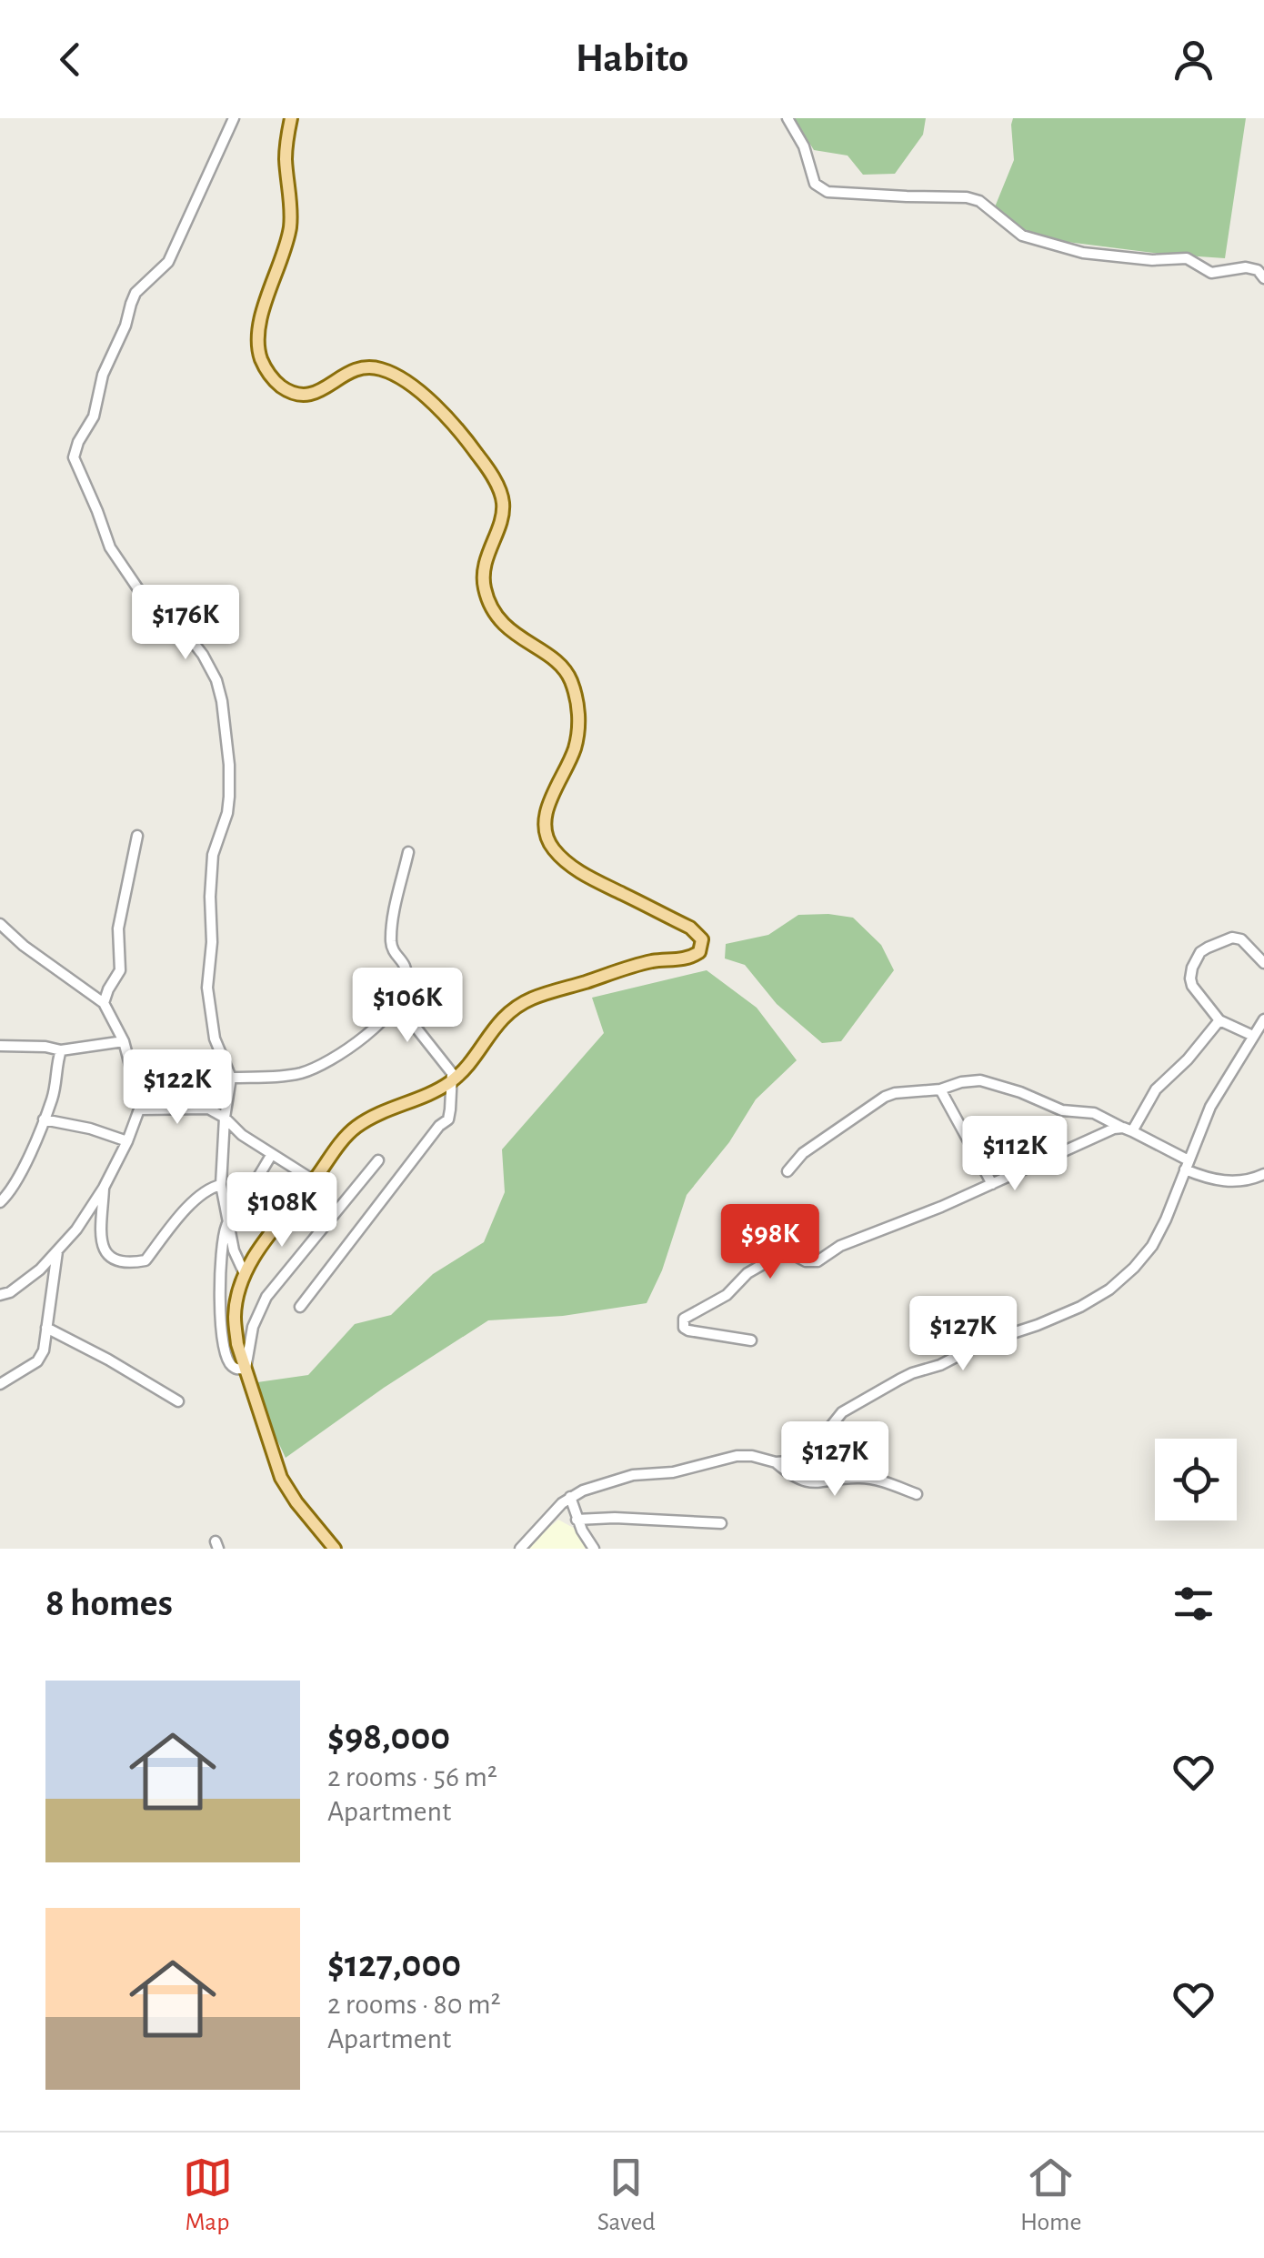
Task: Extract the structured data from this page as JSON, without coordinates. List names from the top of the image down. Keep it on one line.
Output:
{"page":{"header":"Habito","price":["$176K","$106K","$122K","$112K","$108K","$98K","$127K","$127K"],"heading":"8 homes","list":[{"name":"$98,000","note":"2 rooms · 56 m² · Apartment"},{"name":"$127,000","note":"2 rooms · 80 m² · Apartment"}],"tabs":["Map","Saved","Home"]}}
